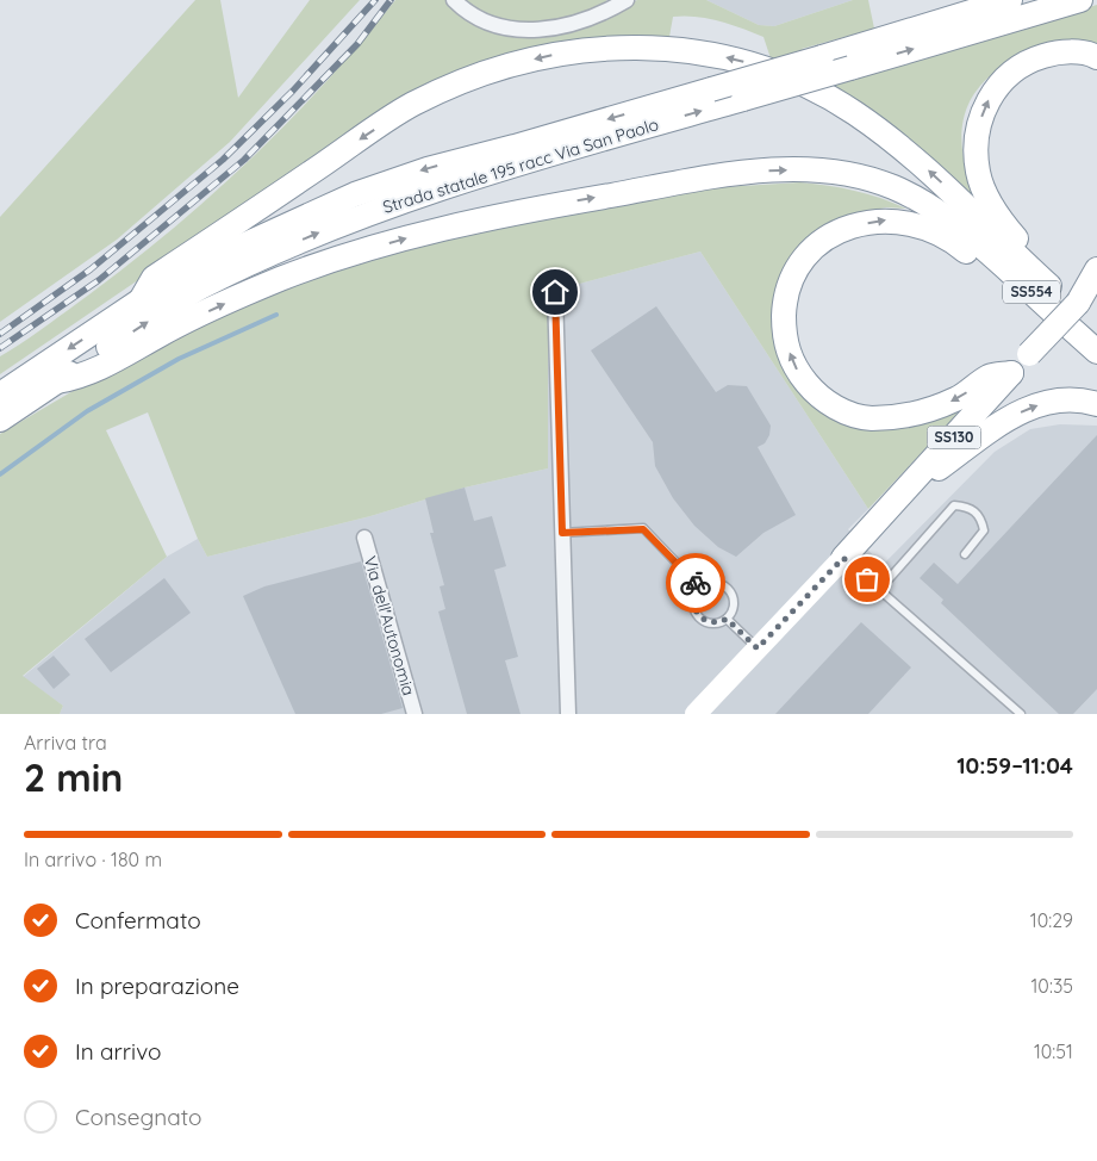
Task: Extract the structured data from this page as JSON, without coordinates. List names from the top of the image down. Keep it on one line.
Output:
{"streets":{"highway":["Strada statale 195 racc Via San Paolo","SS554","SS130"],"street":["Via dell'Autonomia"]},"page":{"heading":["2 min","Arriva tra","10:59–11:04"],"bar":"In arrivo · 180 m","list":[["Confermato","10:29"],["In preparazione","10:35"],["In arrivo","10:51"],"Consegnato"]}}
